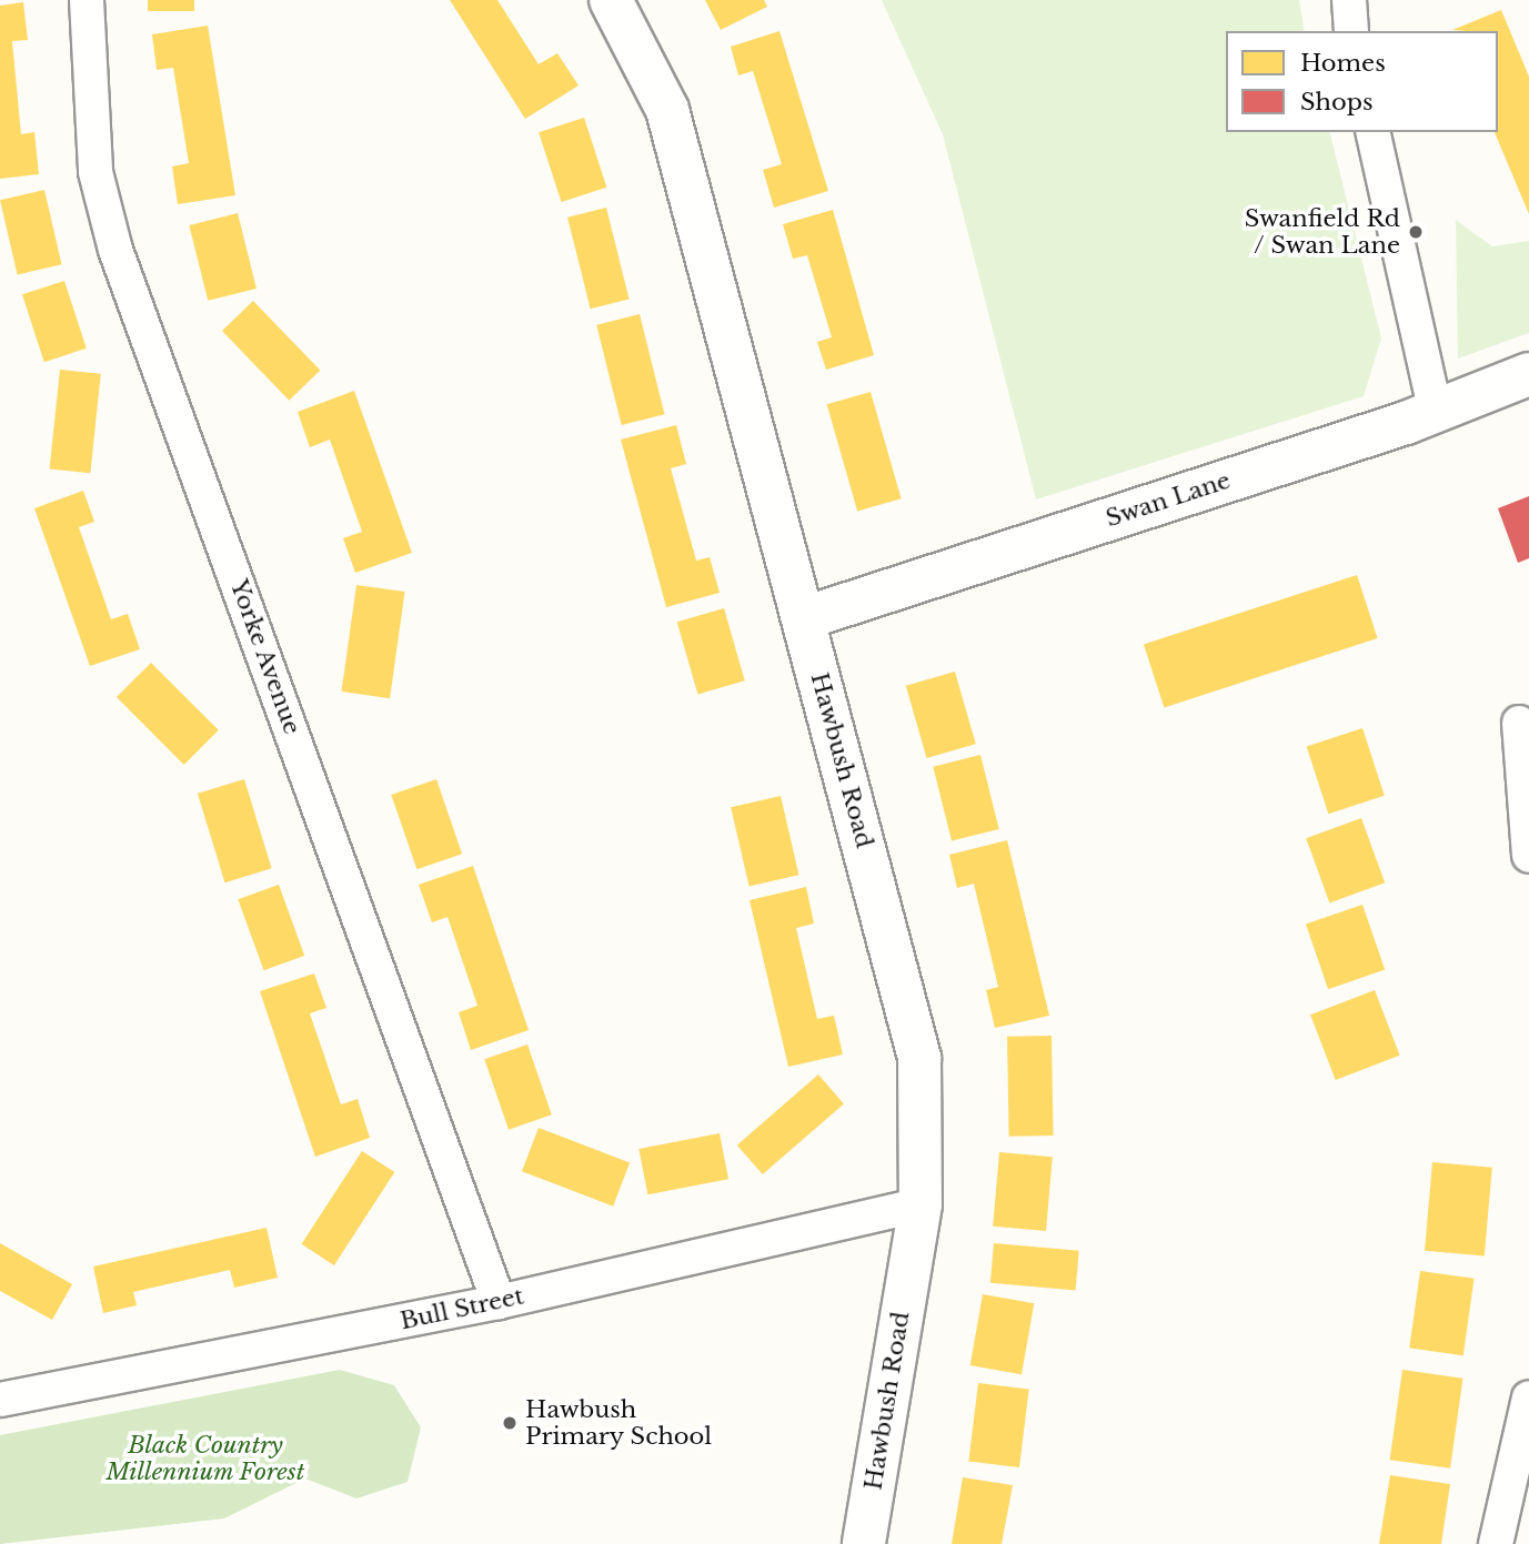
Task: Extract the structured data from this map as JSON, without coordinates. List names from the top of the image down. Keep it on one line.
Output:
{"streets":{"street":["Swan Lane","Yorke Avenue","Hawbush Road","Bull Street"]},"crossings":[["Swan Lane","Hawbush Road"],["Yorke Avenue","Bull Street"],["Hawbush Road","Bull Street"]],"parks":["Black Country Millennium Forest"],"places":["Swanfield Rd / Swan Lane","Hawbush Primary School"],"legend":["Homes","Shops"]}
